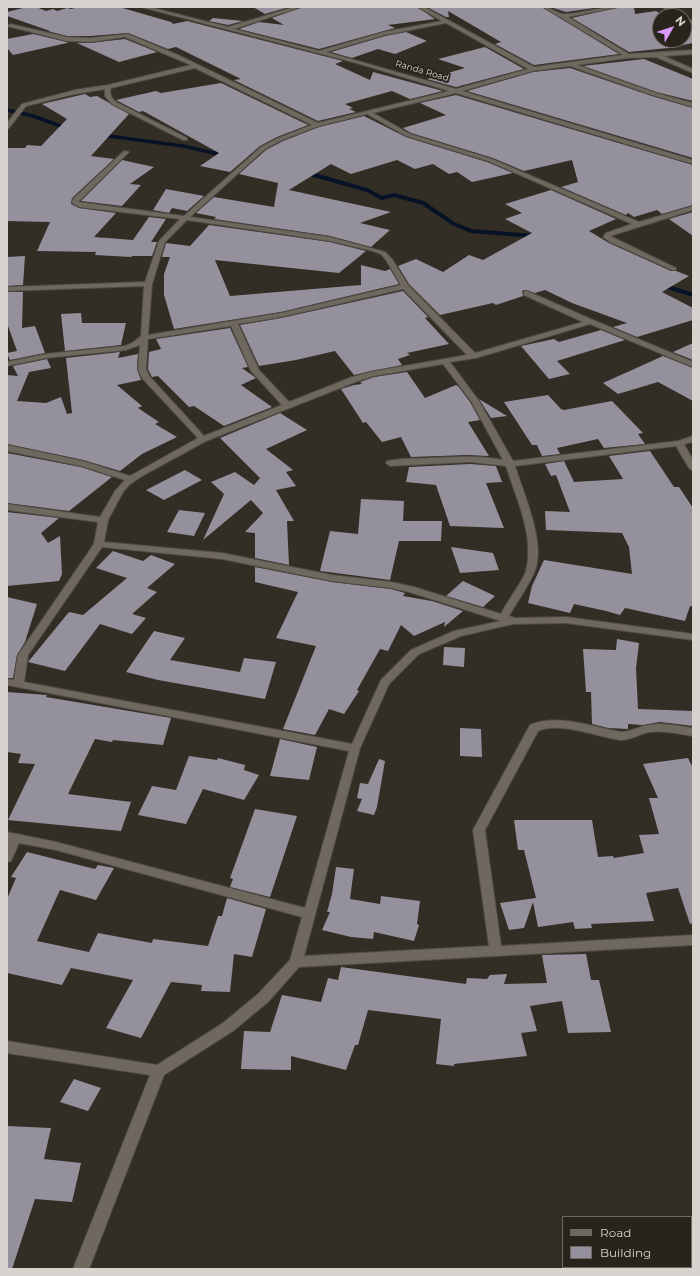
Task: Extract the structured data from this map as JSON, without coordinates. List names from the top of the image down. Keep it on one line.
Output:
{"streets":{"street":["Randa Road"]},"legend":["Road","Building"],"north":"top right"}
